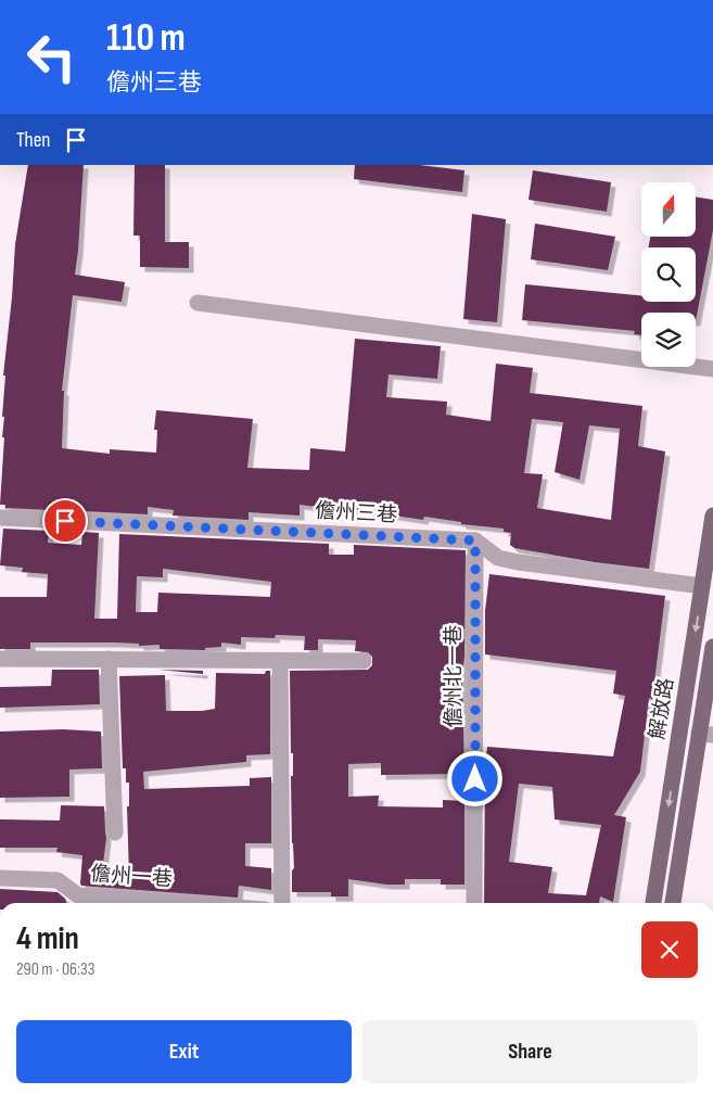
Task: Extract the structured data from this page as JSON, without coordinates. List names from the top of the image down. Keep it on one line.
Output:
{"streets":{"main road":["解放路"],"street":["儋州三巷","儋州北一巷","儋州一巷"]},"crossings":[["儋州三巷","儋州北一巷"]],"north":"top","page":{"turn":["110 m","儋州三巷"],"then":"Then","heading":["4 min","290 m · 06:33"],"buttons":["Exit","Share"]}}
